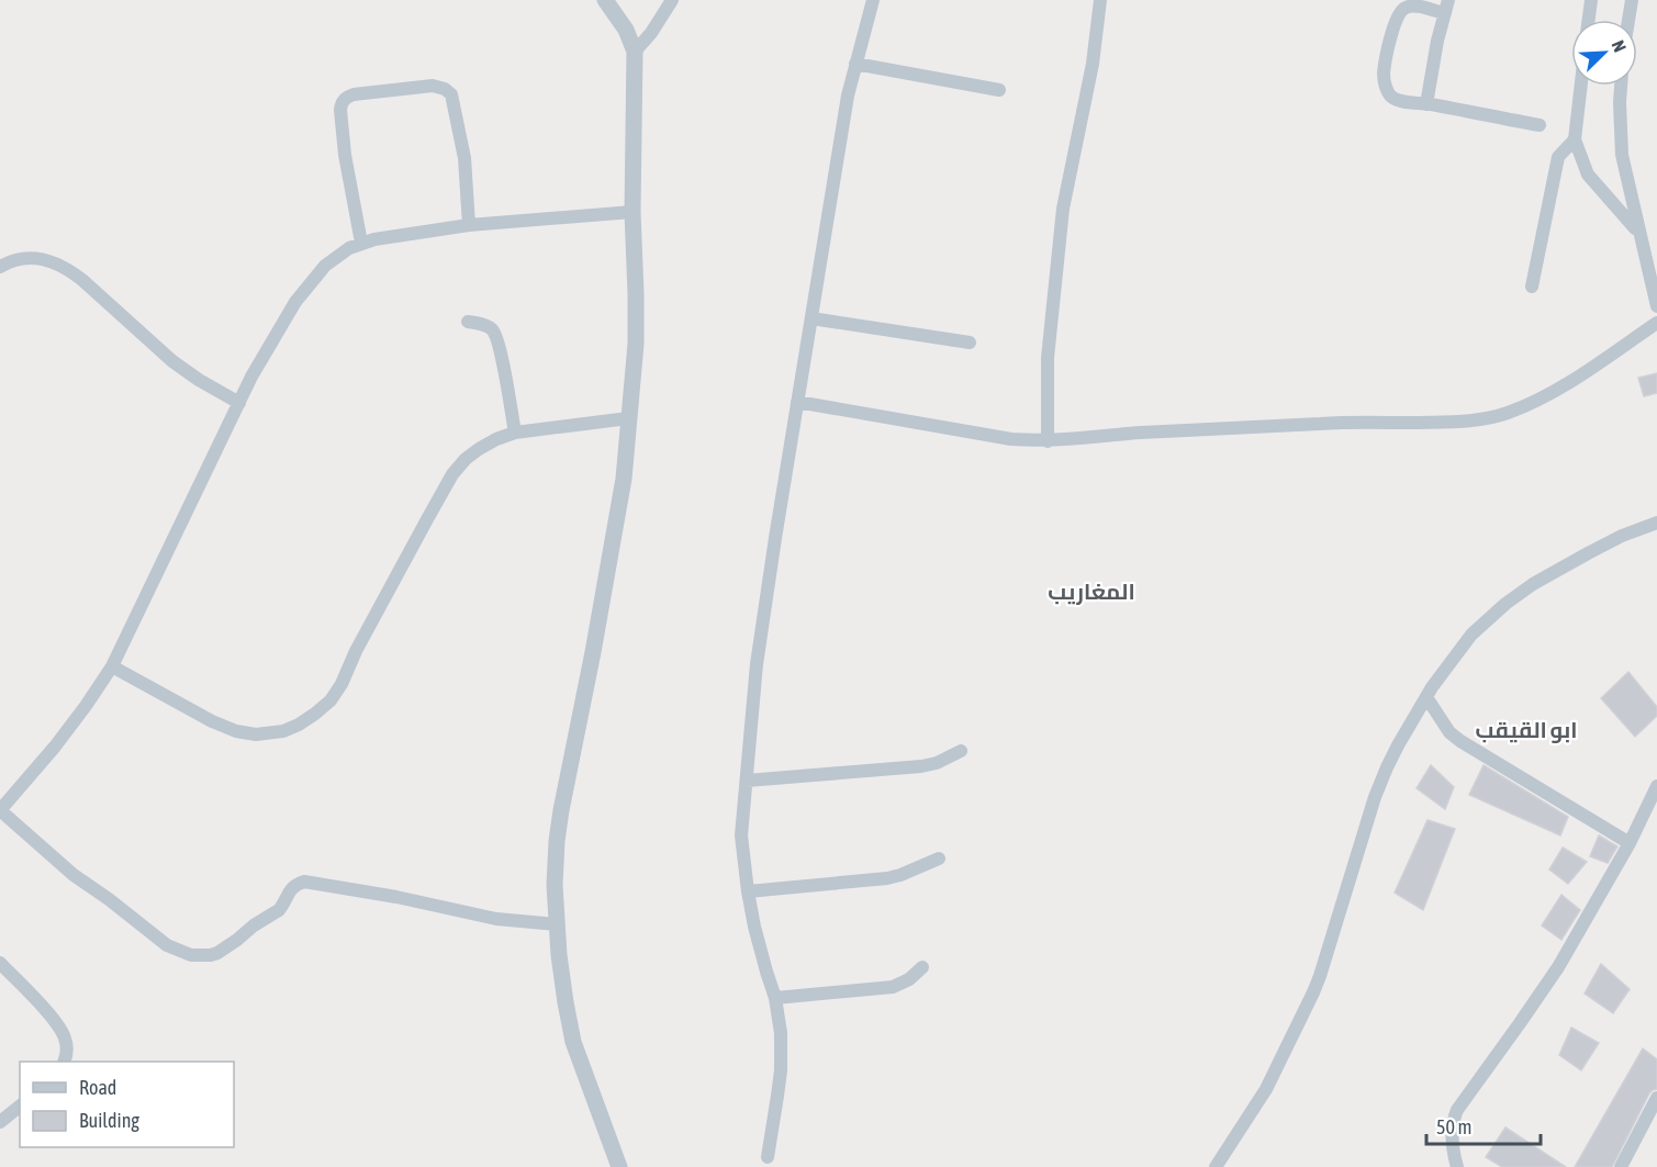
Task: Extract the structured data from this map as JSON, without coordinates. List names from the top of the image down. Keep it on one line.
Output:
{"districts":["المغاريب","ابو القيقب"],"legend":["Road","Building"],"scale_bar":"50 m","north":"top right"}
